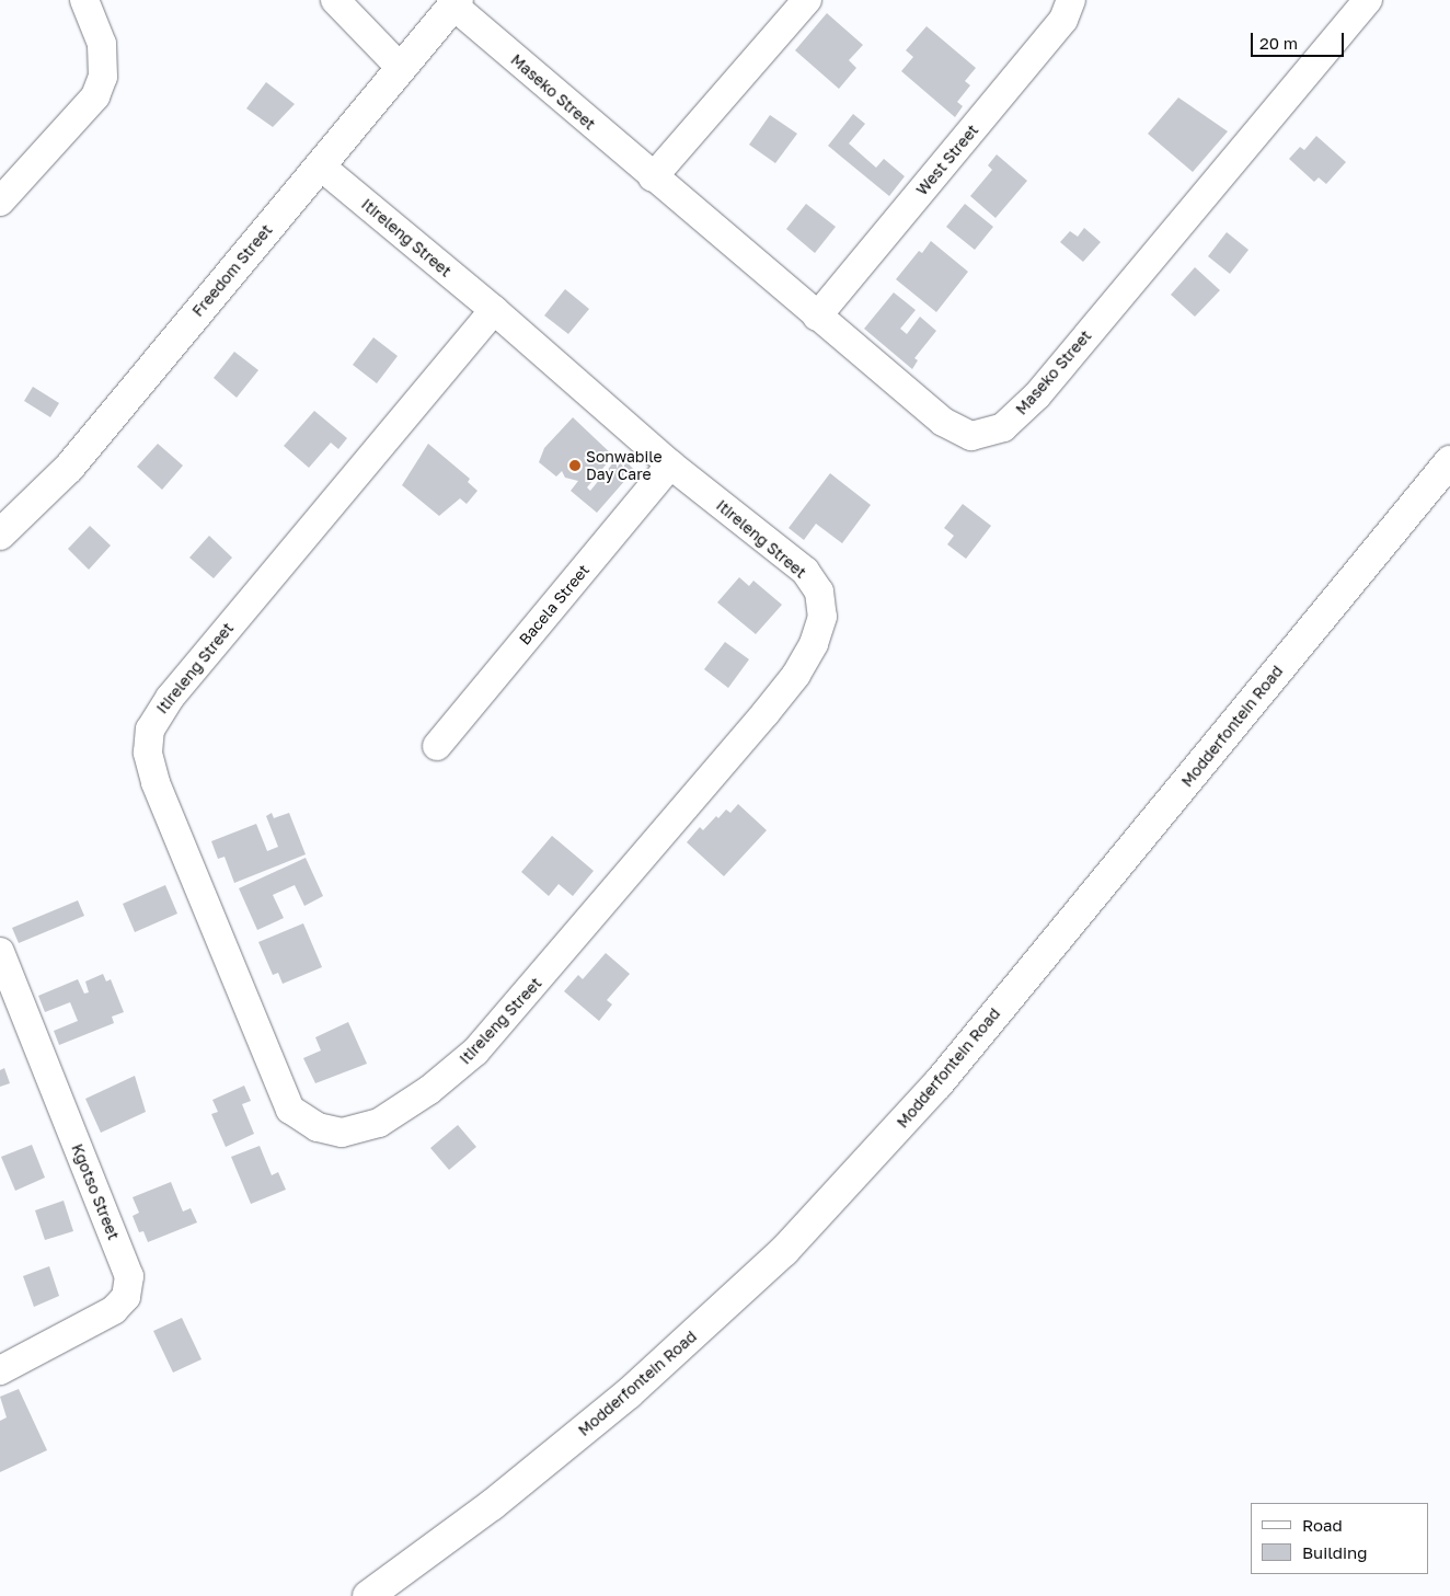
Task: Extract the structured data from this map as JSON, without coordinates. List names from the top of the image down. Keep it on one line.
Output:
{"streets":{"main road":["Freedom Street","Modderfontein Road"],"street":["Maseko Street","West Street","Itireleng Street","Bacela Street","Kgotso Street"]},"crossings":[["Maseko Street","West Street"],["Maseko Street","Freedom Street"],["Itireleng Street","Freedom Street"],["Itireleng Street","Bacela Street"]],"places":["Sonwabile Day Care"],"legend":["Road","Building"],"scale_bar":"20 m"}
